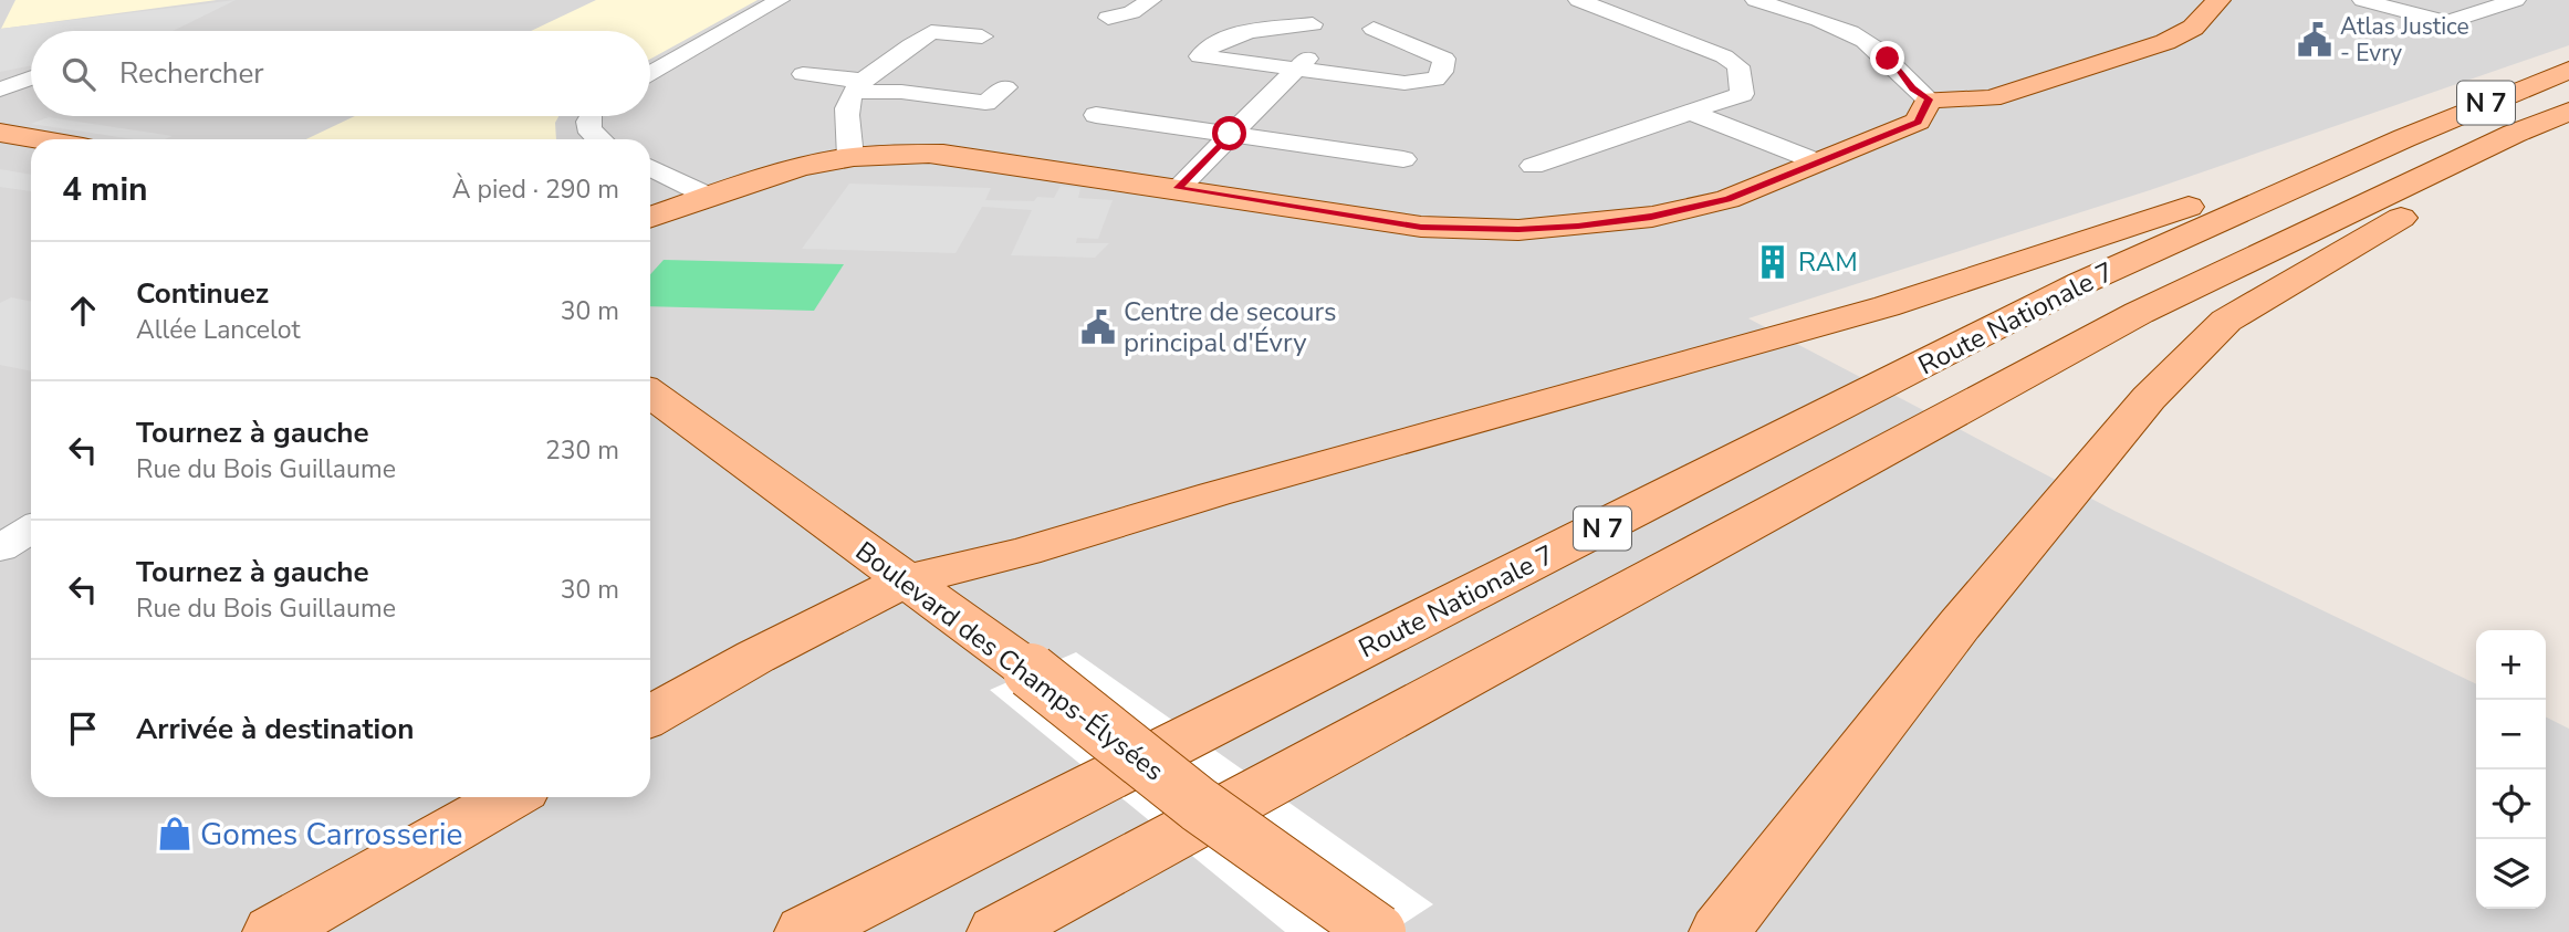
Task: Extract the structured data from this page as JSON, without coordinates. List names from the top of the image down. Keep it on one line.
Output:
{"streets":{"main road":["N 7","Route Nationale 7","Boulevard des Champs-Élysées"]},"crossings":[["N 7","Route Nationale 7"]],"places":{"public building":["Atlas Justice - Evry","Centre de secours principal d'Évry"],"building":["RAM"],"shop":["Gomes Carrosserie"]},"page":{"search":"Rechercher","heading":["4 min","À pied · 290 m"],"list":[["Continuez","Allée Lancelot","30 m"],["Tournez à gauche","Rue du Bois Guillaume","230 m"],["Tournez à gauche","Rue du Bois Guillaume","30 m"],"Arrivée à destination"],"map_buttons":["+","−"]}}
